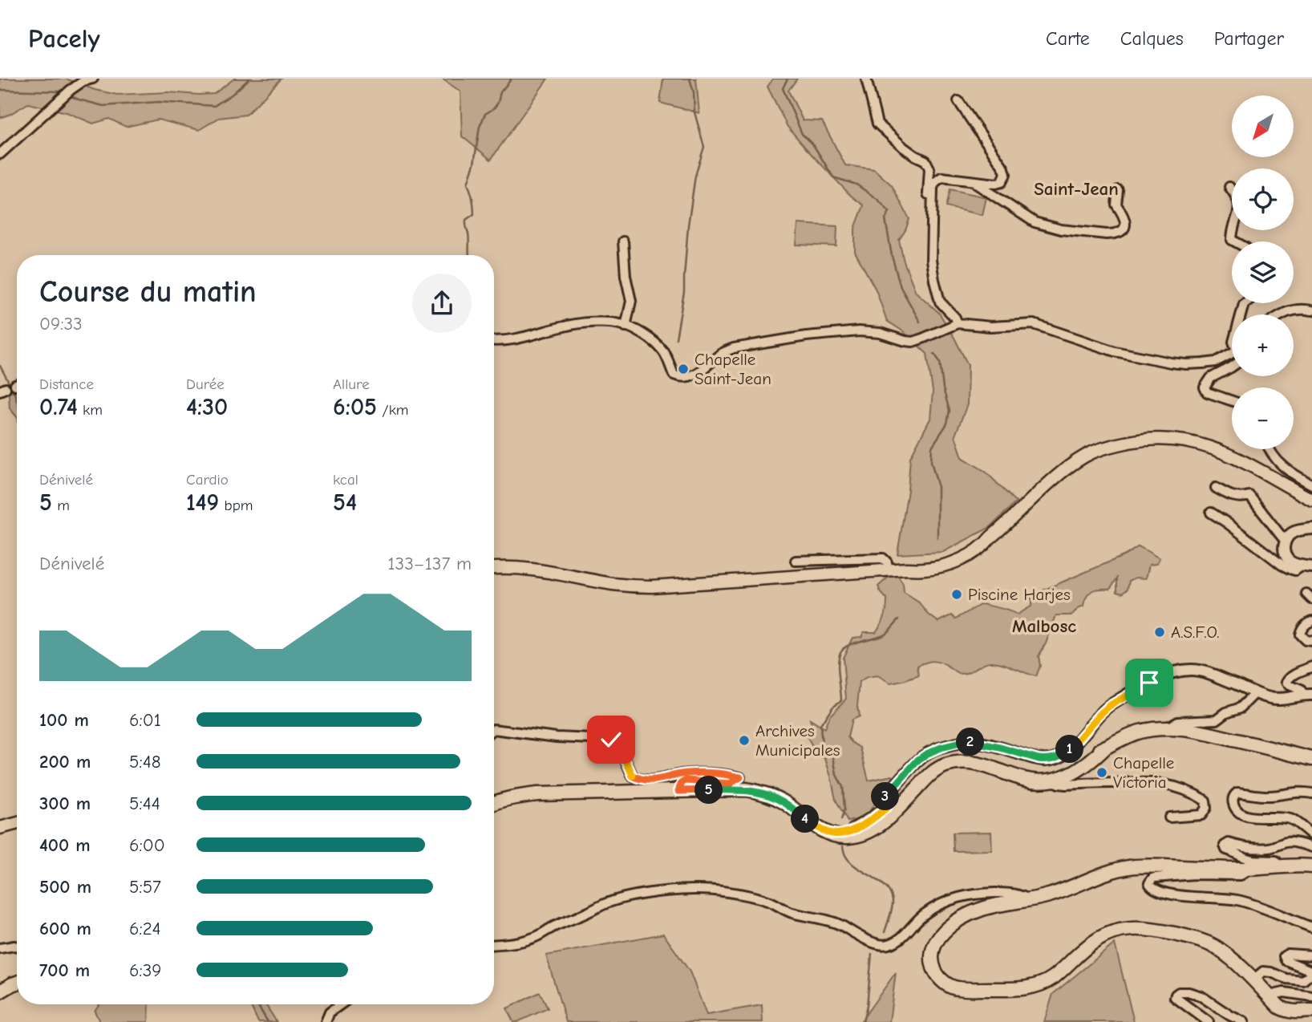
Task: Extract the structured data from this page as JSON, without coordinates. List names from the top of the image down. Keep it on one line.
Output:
{"districts":["Saint-Jean","Malbosc"],"places":["Chapelle Saint-Jean","Piscine Harjes","A.S.F.O.","Archives Municipales","Chapelle Victoria"],"north":"bottom left","page":{"header":"Pacely","nav":["Carte","Calques","Partager"],"map_buttons":["+","−"],"heading":["Course du matin","09:33"],"stats":[["Distance","0.74 km"],["Durée","4:30"],["Allure","6:05 /km"],["Dénivelé","5 m"],["Cardio","149 bpm"],["kcal","54"]],"chart":["Dénivelé","133–137 m"],"list":[{"name":"100 m","note":"6:01"},{"name":"200 m","note":"5:48"},{"name":"300 m","note":"5:44"},{"name":"400 m","note":"6:00"},{"name":"500 m","note":"5:57"},{"name":"600 m","note":"6:24"},{"name":"700 m","note":"6:39"}],"pins":["2","1","5","3","4"]}}
